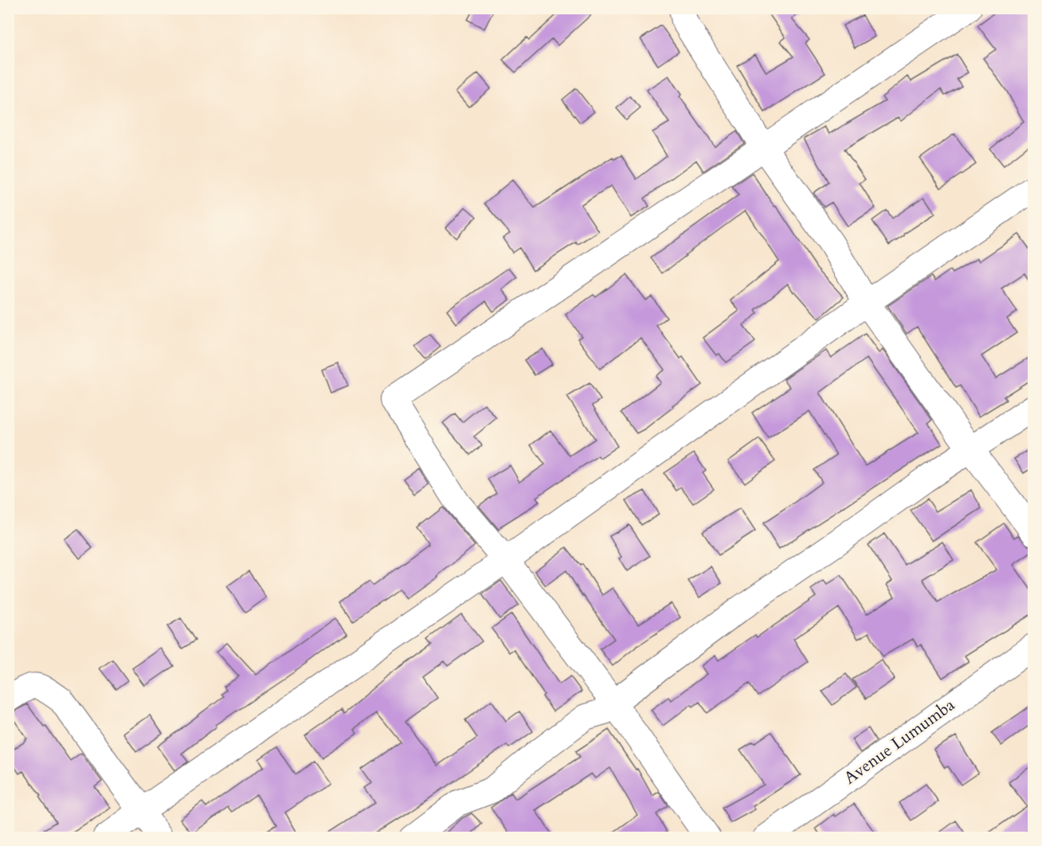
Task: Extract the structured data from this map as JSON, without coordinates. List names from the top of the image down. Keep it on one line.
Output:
{"streets":{"street":["Avenue Lumumba"]}}
